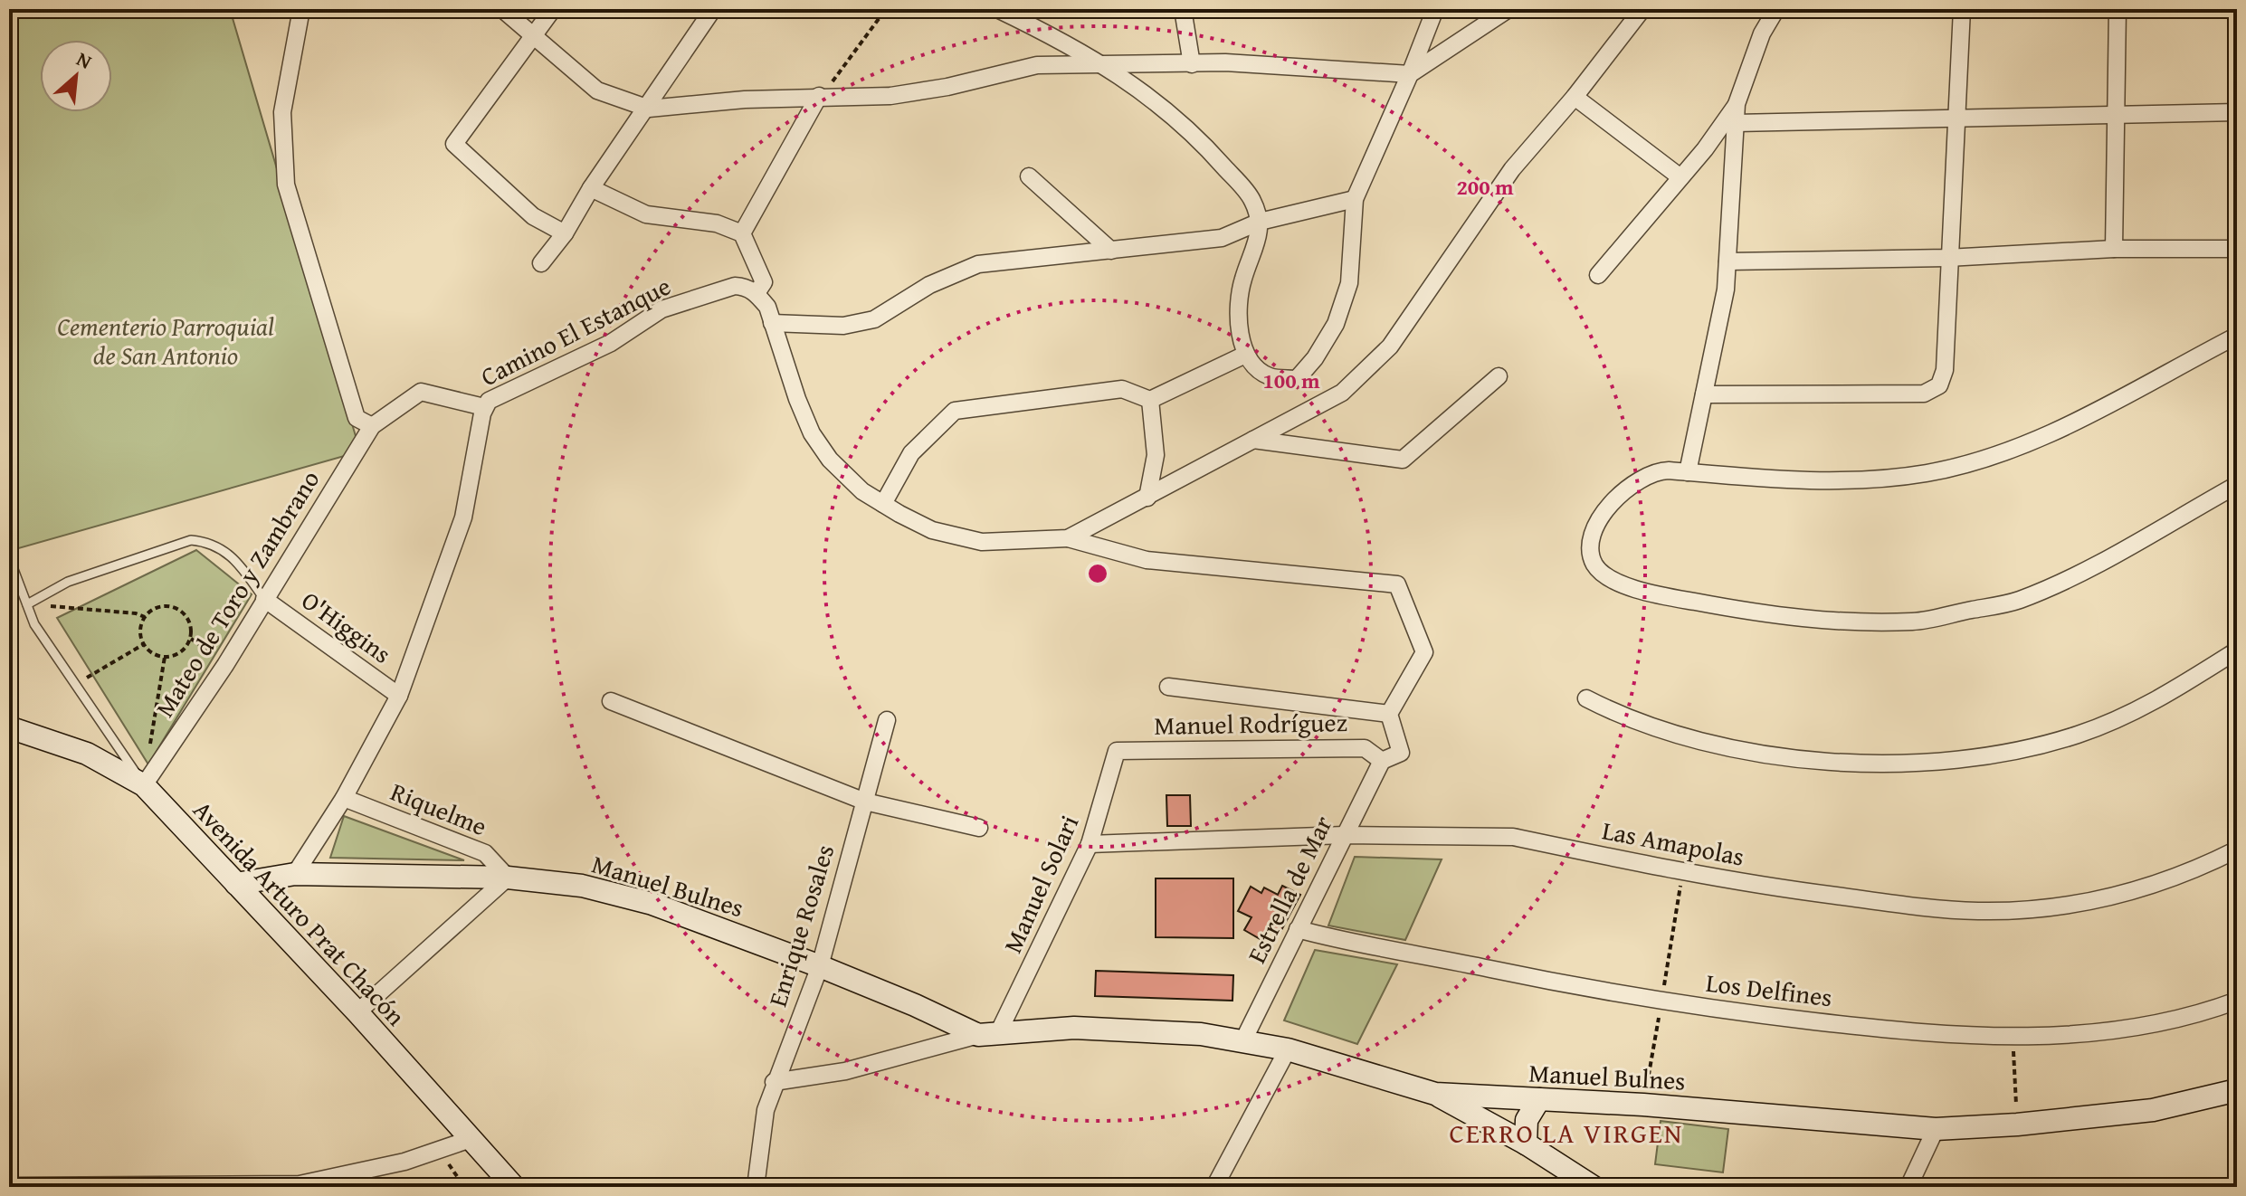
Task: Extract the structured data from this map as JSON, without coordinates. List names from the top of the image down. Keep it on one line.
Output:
{"streets":{"street":["Camino El Estanque","Mateo de Toro y Zambrano","O'Higgins","Manuel Rodríguez","Riquelme","Las Amapolas","Manuel Solari","Manuel Bulnes","Estrella de Mar","Avenida Arturo Prat Chacón","Enrique Rosales","Los Delfines"]},"crossings":[["Camino El Estanque","O'Higgins"],["Camino El Estanque","Riquelme"],["Camino El Estanque","Manuel Bulnes"],["Mateo de Toro y Zambrano","O'Higgins"],["Mateo de Toro y Zambrano","Avenida Arturo Prat Chacón"],["Manuel Rodríguez","Manuel Solari"],["Manuel Rodríguez","Estrella de Mar"],["Riquelme","Manuel Bulnes"],["Las Amapolas","Manuel Solari"],["Las Amapolas","Estrella de Mar"],["Manuel Solari","Manuel Bulnes"],["Manuel Bulnes","Estrella de Mar"],["Manuel Bulnes","Avenida Arturo Prat Chacón"],["Manuel Bulnes","Enrique Rosales"],["Estrella de Mar","Los Delfines"]],"districts":["CERRO LA VIRGEN"],"parks":["Cementerio Parroquial de San Antonio"],"north":"top right","rings":["200 m","100 m"]}
